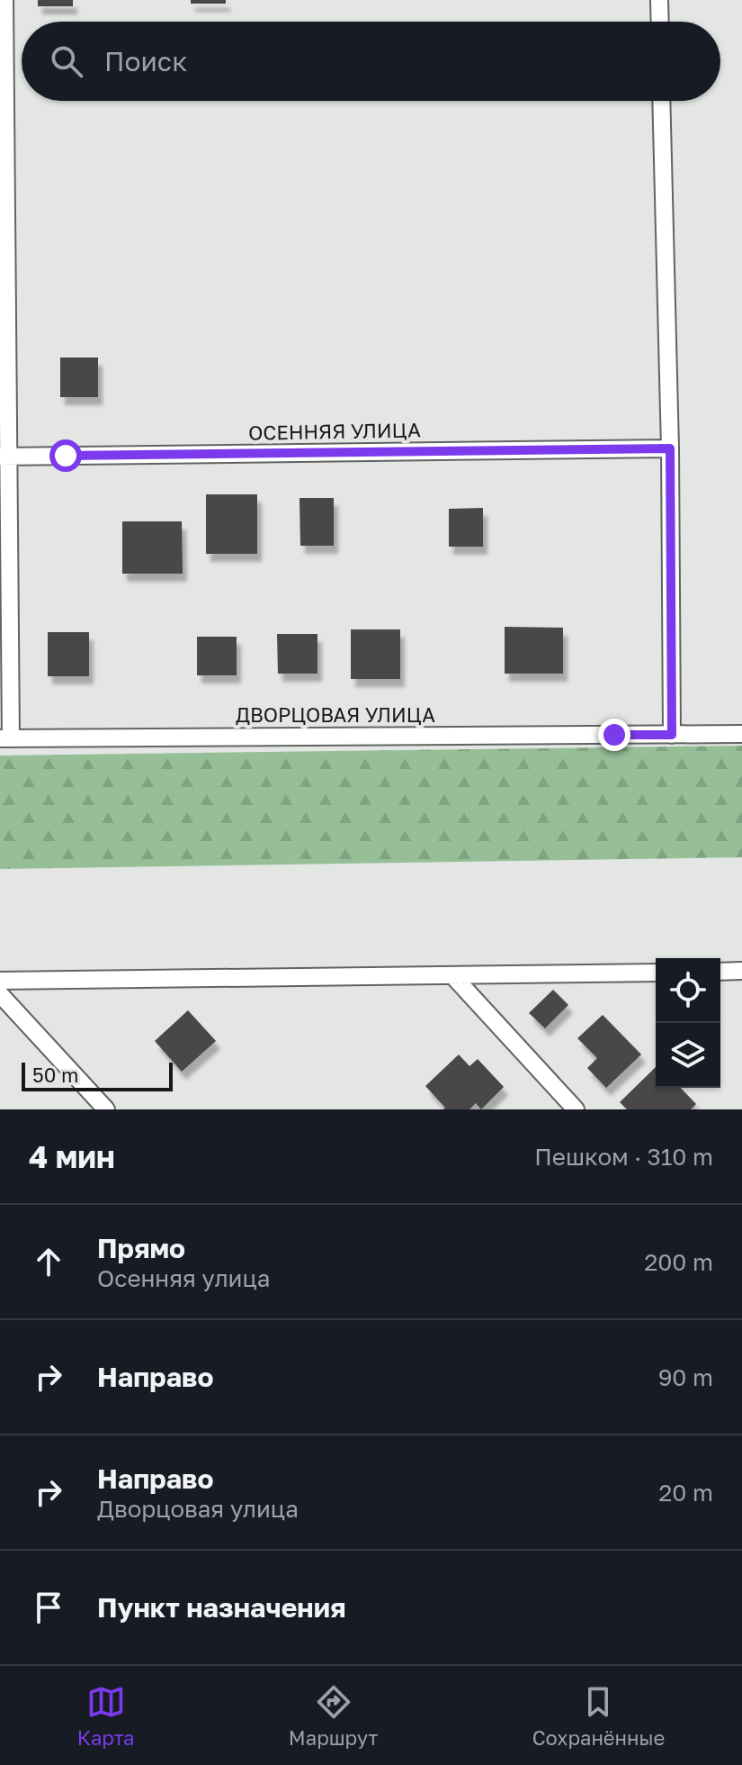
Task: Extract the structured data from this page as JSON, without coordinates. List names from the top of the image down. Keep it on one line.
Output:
{"streets":{"street":["ОСЕННЯЯ УЛИЦА","ДВОРЦОВАЯ УЛИЦА"]},"scale_bar":"50 m","page":{"search":"Поиск","scale":"50 m","heading":["4 мин","Пешком · 310 m"],"list":[["Прямо","Осенняя улица","200 m"],["Направо","90 m"],["Направо","Дворцовая улица","20 m"],"Пункт назначения"],"nav":["Карта","Маршрут","Сохранённые"]}}
